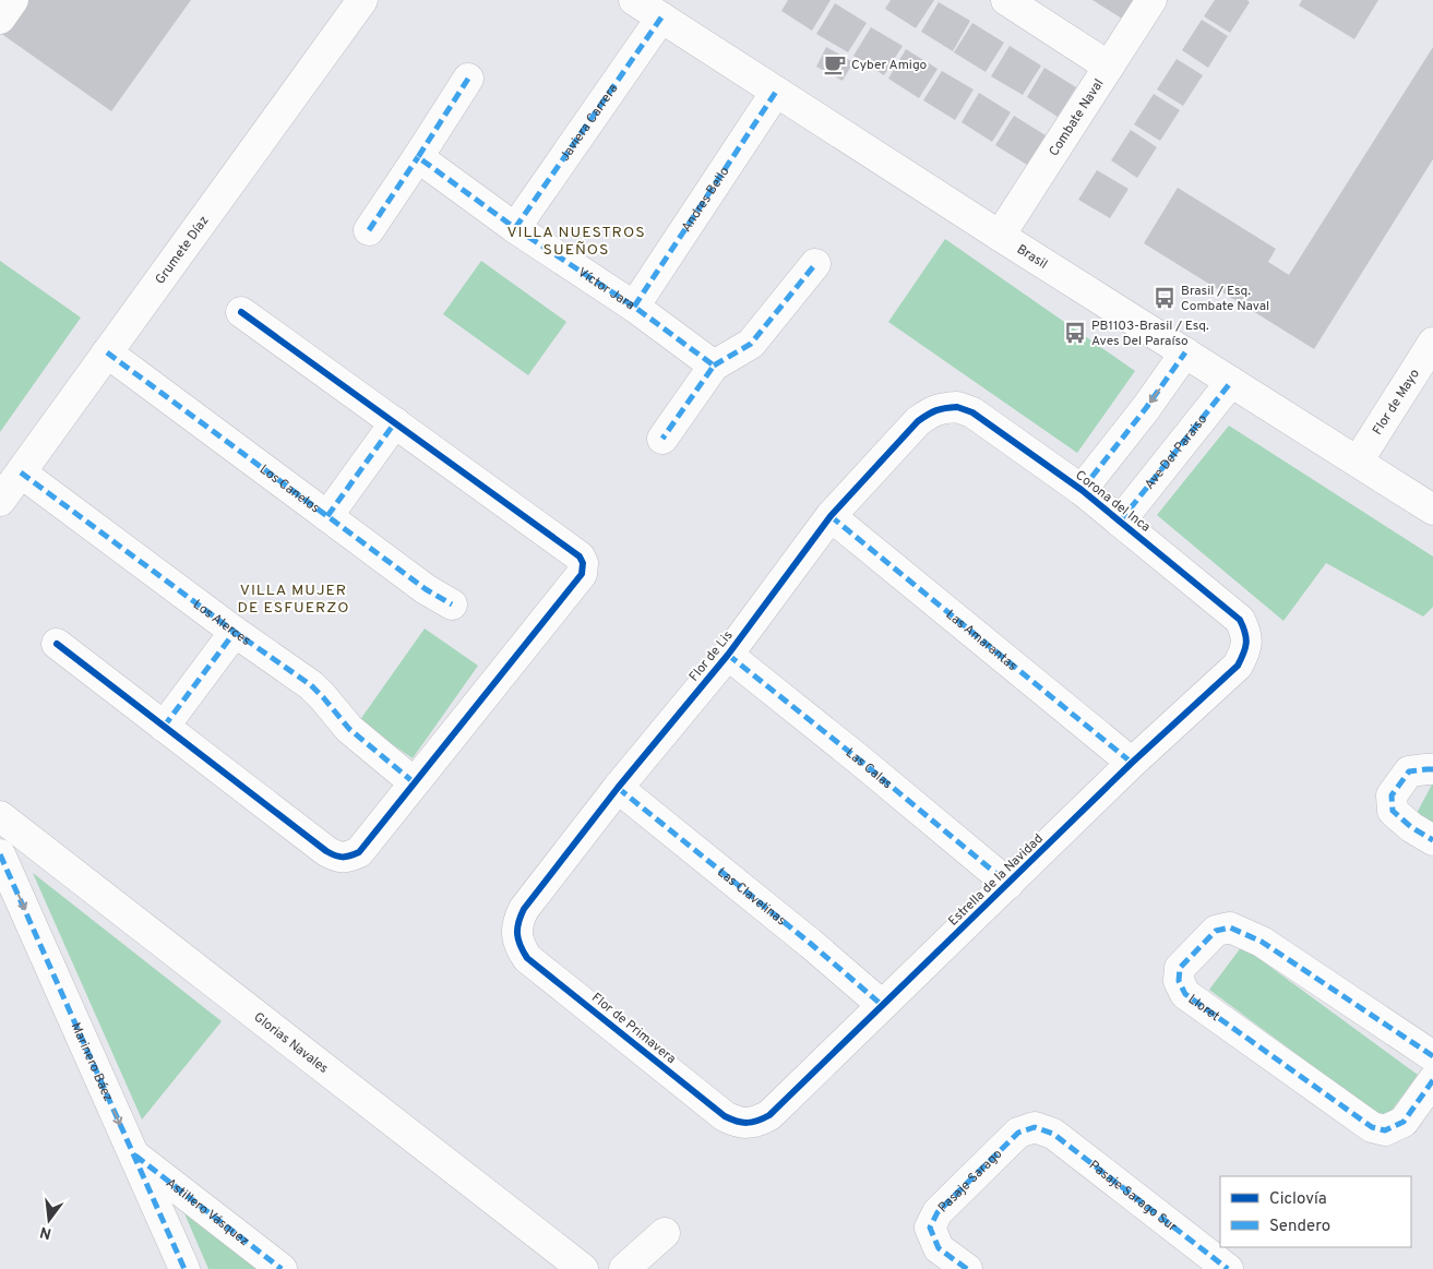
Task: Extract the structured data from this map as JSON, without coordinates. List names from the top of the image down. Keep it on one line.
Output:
{"streets":{"street":["Combate Naval","Javiera Carrera","Andres Bello","Grumete Díaz","Brasil","Víctor Jara","Flor de Mayo","Ave Del Paraiso","Los Canelos","Corona del Inca","Los Alerces","Las Amarantas","Flor de Lis","Las Calas","Estrella de la Navidad","Las Clavelinas","Lloret","Flor de Primavera","Glorias Navales","Marinero Báez","Pasaje Sarago","Pasaje Sarago Sur","Astillero Vásquez"]},"crossings":[["Combate Naval","Brasil"],["Javiera Carrera","Brasil"],["Javiera Carrera","Víctor Jara"],["Andres Bello","Brasil"],["Andres Bello","Víctor Jara"],["Grumete Díaz","Los Canelos"],["Grumete Díaz","Los Alerces"],["Brasil","Flor de Mayo"],["Brasil","Ave Del Paraiso"],["Ave Del Paraiso","Corona del Inca"],["Corona del Inca","Flor de Lis"],["Corona del Inca","Estrella de la Navidad"],["Las Amarantas","Flor de Lis"],["Las Amarantas","Estrella de la Navidad"],["Flor de Lis","Las Calas"],["Flor de Lis","Las Clavelinas"],["Flor de Lis","Flor de Primavera"],["Las Calas","Estrella de la Navidad"],["Estrella de la Navidad","Las Clavelinas"],["Estrella de la Navidad","Flor de Primavera"],["Marinero Báez","Astillero Vásquez"],["Pasaje Sarago","Pasaje Sarago Sur"]],"one_way":["Marinero Báez"],"districts":["VILLA NUESTROS SUEÑOS","VILLA MUJER DE ESFUERZO"],"places":{"cafe":["Cyber Amigo"],"bus stop":["Brasil / Esq. Combate Naval","PB1103-Brasil / Esq. Aves Del Paraíso"]},"legend":["Ciclovía","Sendero"],"north":"bottom"}
